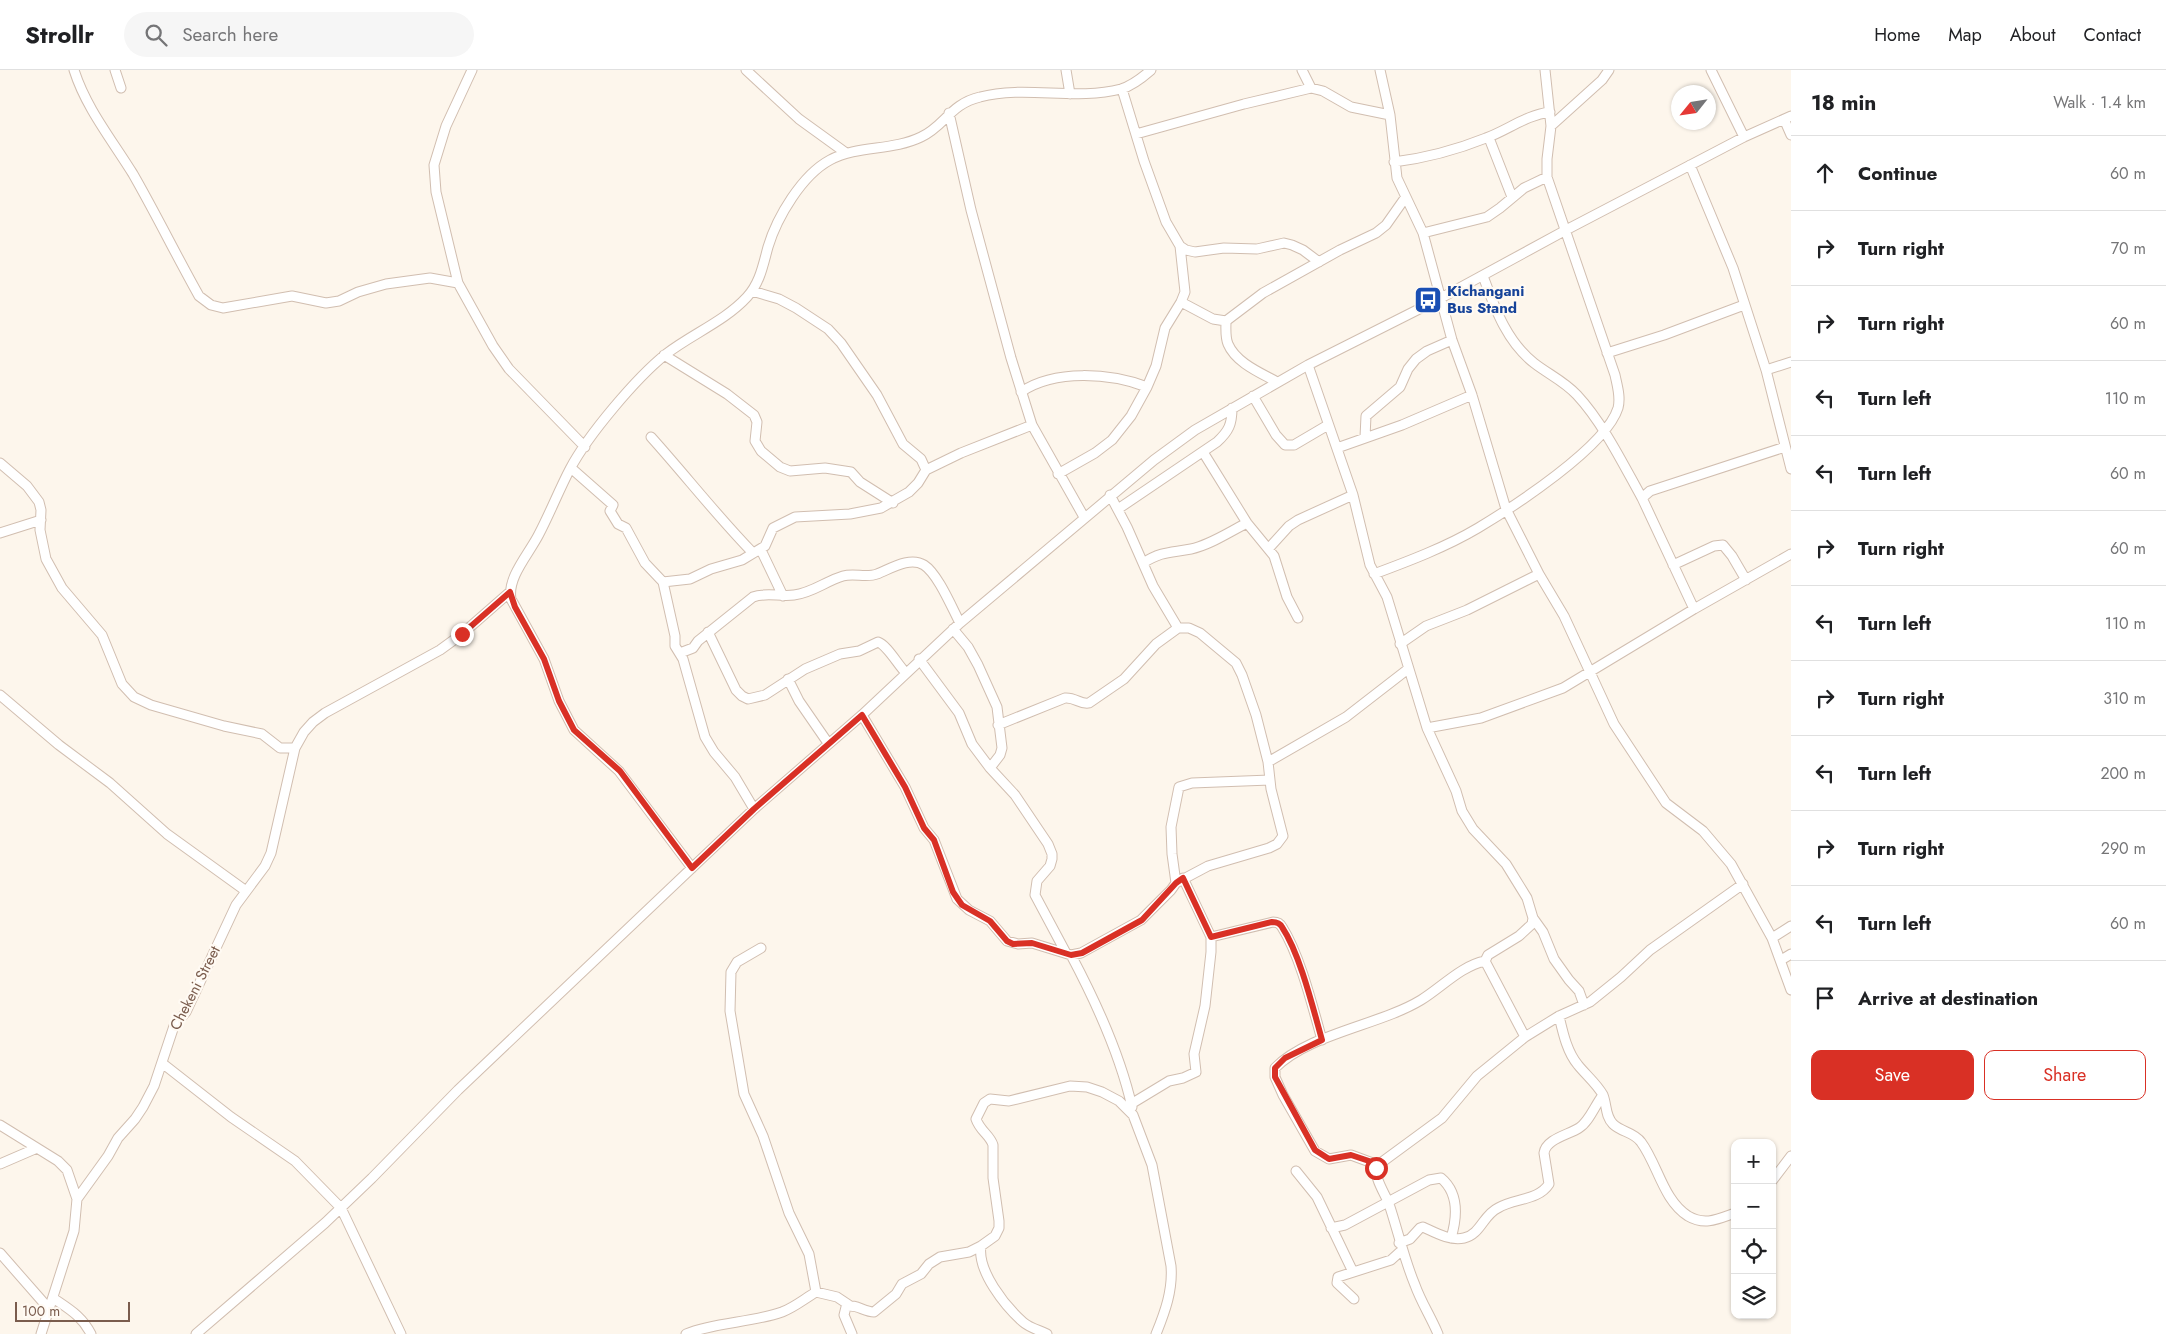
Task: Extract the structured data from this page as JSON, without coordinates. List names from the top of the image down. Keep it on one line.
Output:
{"streets":{"street":["Chekeni Street"]},"places":{"bus stop":["Kichangani Bus Stand"]},"scale_bar":"100 m","north":"bottom left","page":{"header":"Strollr","search":"Search here","nav":["Home","Map","About","Contact"],"heading":["18 min","Walk · 1.4 km"],"list":[["Continue","60 m"],["Turn right","70 m"],["Turn right","60 m"],["Turn left","110 m"],["Turn left","60 m"],["Turn right","60 m"],["Turn left","110 m"],["Turn right","310 m"],["Turn left","200 m"],["Turn right","290 m"],["Turn left","60 m"],"Arrive at destination"],"buttons":["Save","Share"],"map_buttons":["+","−"],"scale":"100 m"}}
